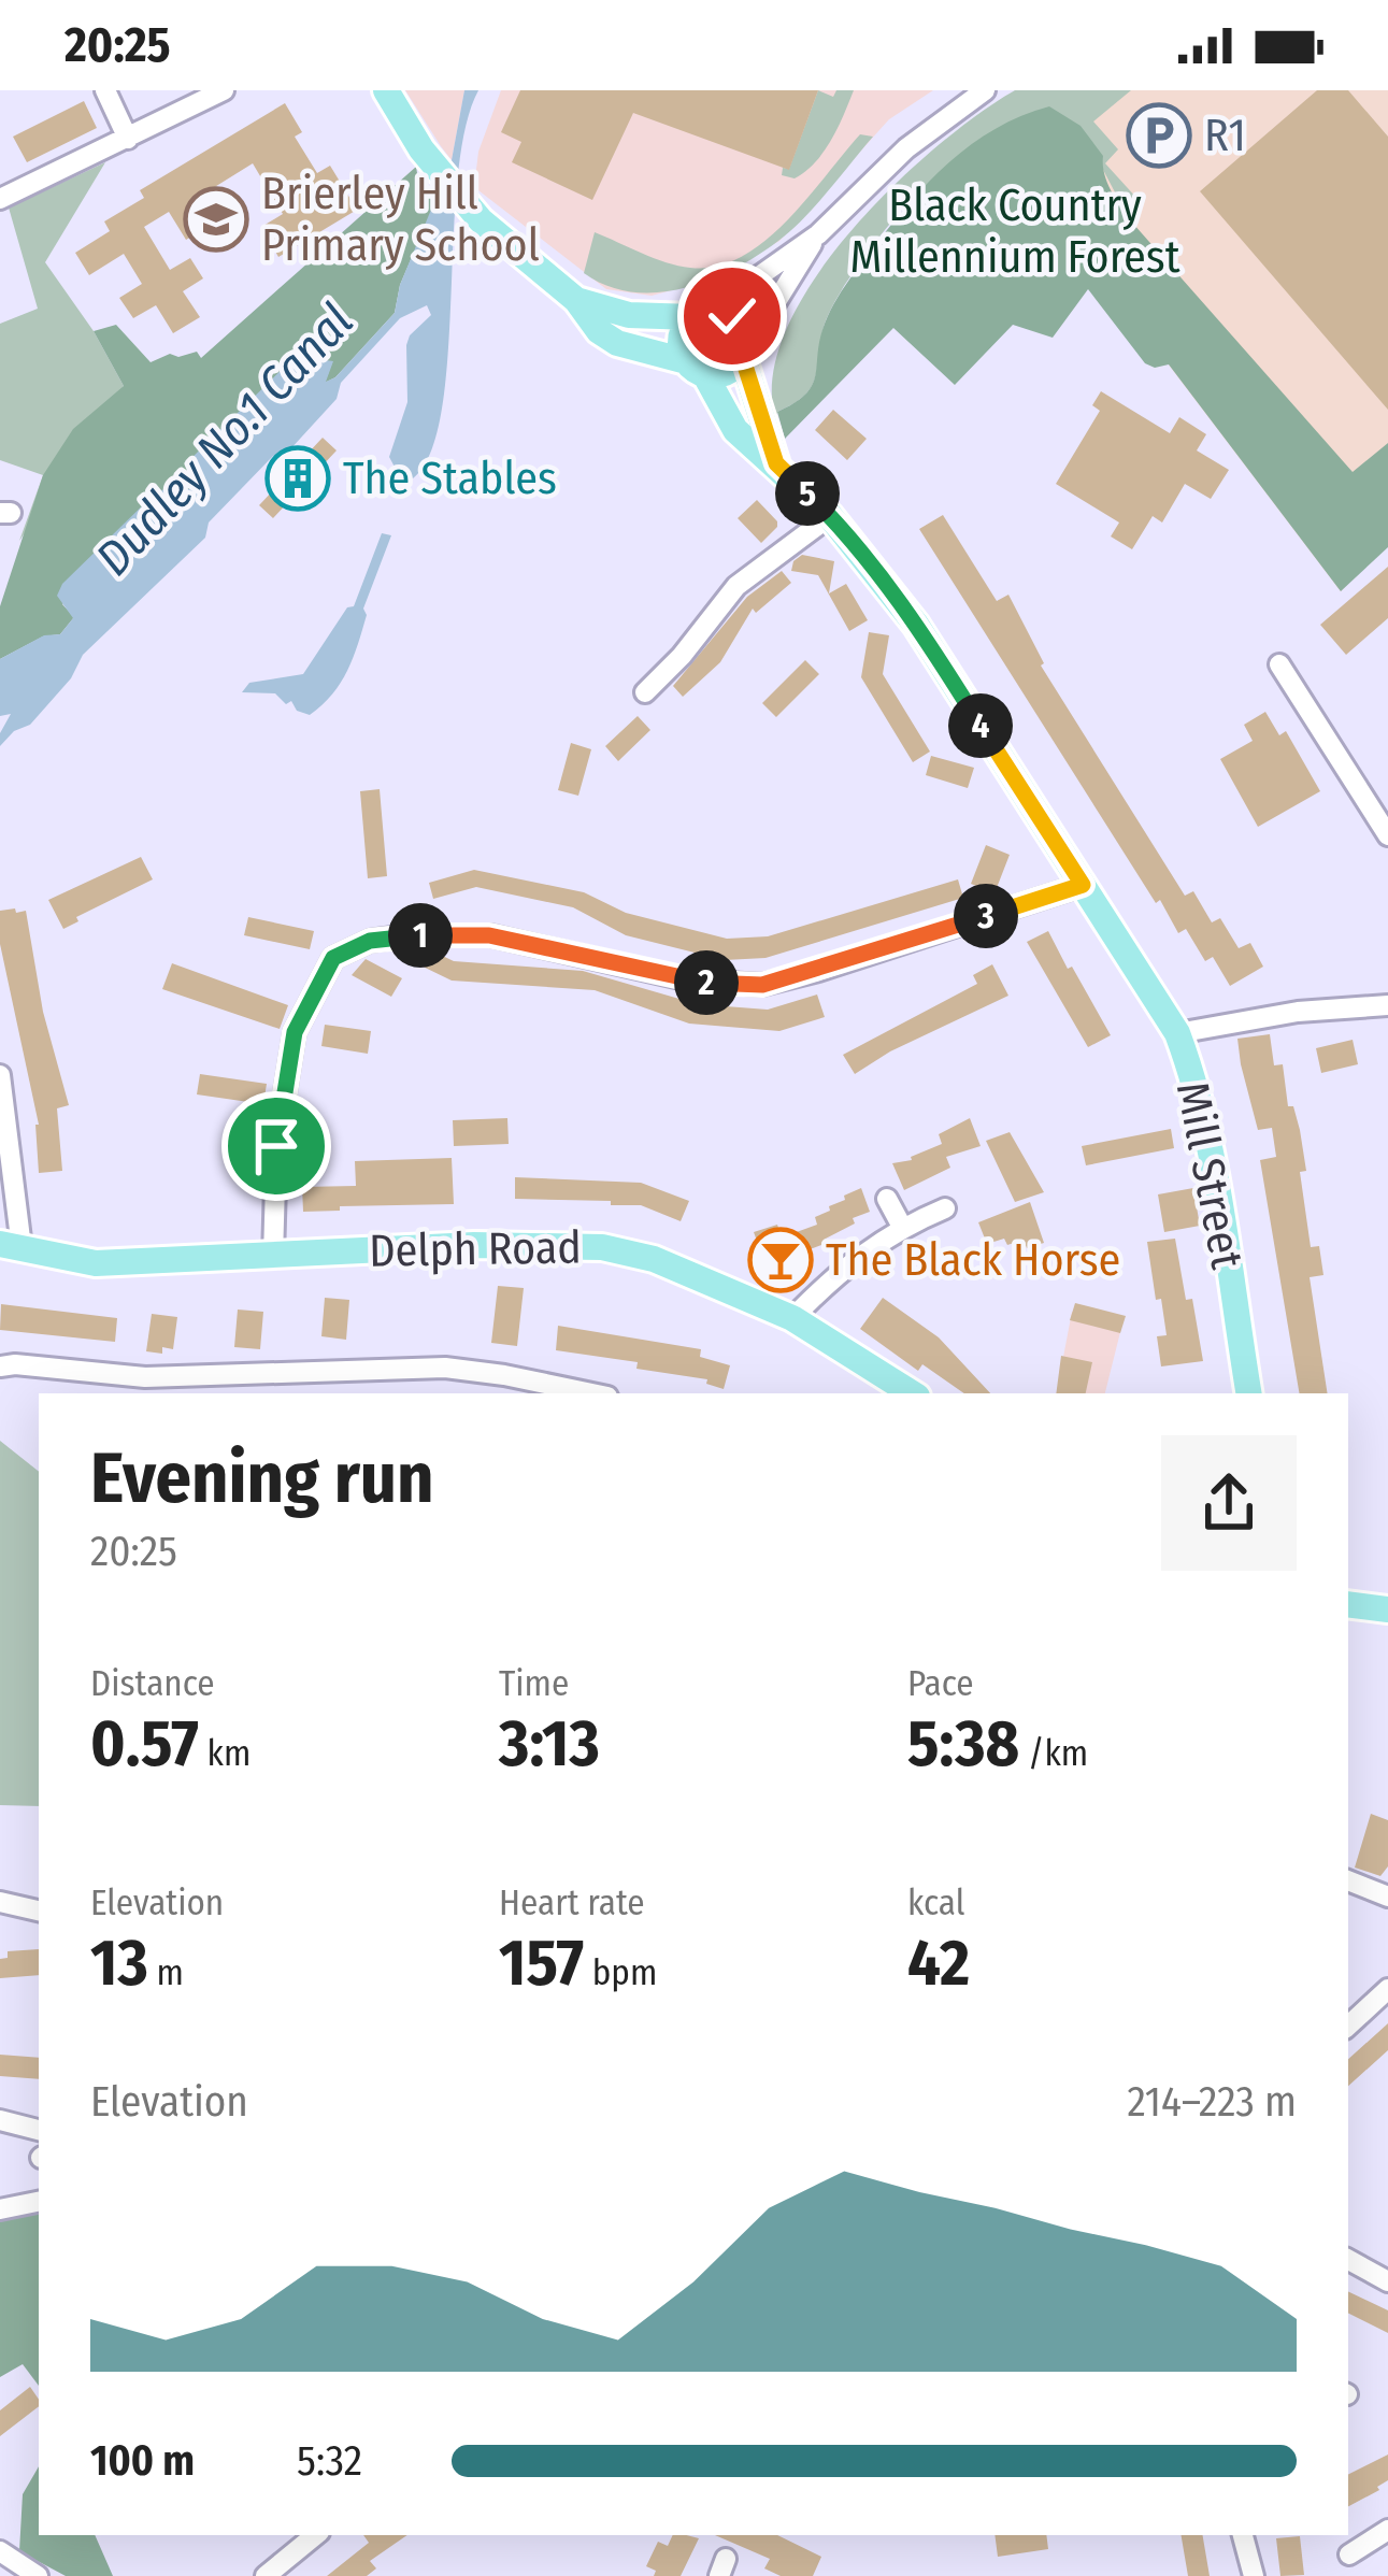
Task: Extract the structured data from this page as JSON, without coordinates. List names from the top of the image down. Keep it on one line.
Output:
{"streets":{"main road":["Mill Street","Delph Road"]},"water":["Dudley No.1 Canal"],"parks":["Black Country Millennium Forest"],"places":{"parking":["R1"],"school or university":["Brierley Hill Primary School"],"building":["The Stables"],"bar":["The Black Horse"]},"page":{"status":"20:25","pins":["5","4","3","1","2"],"heading":["Evening run","20:25"],"stats":[["Distance","0.57 km"],["Time","3:13"],["Pace","5:38 /km"],["Elevation","13 m"],["Heart rate","157 bpm"],["kcal","42"]],"chart":["Elevation","214–223 m"],"list":[{"name":"100 m","note":"5:32"}]}}
